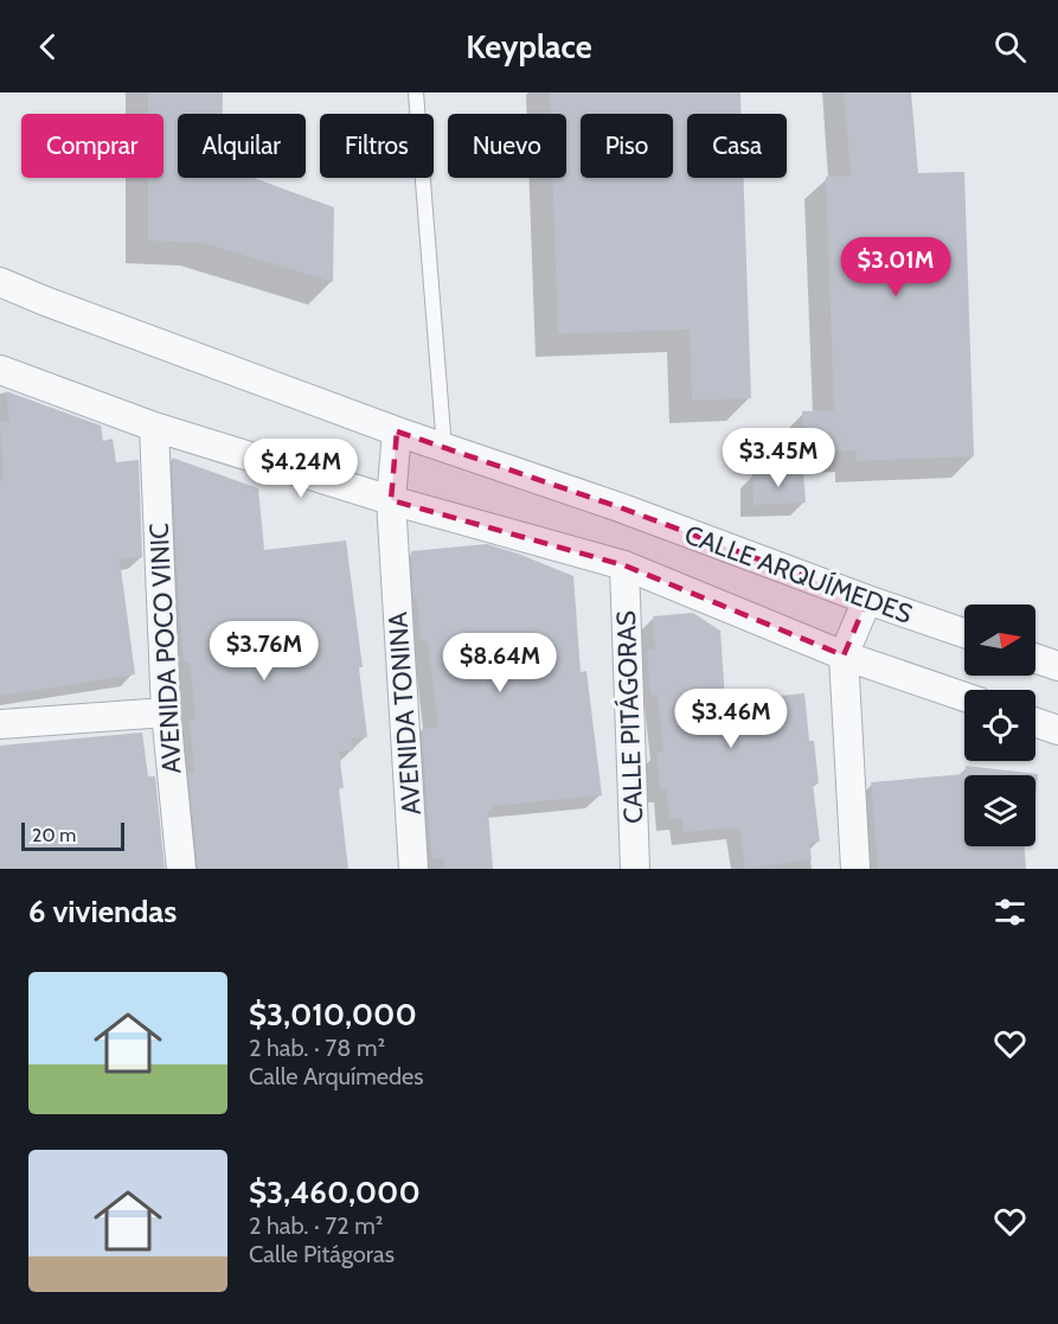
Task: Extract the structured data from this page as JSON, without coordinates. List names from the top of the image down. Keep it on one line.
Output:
{"streets":{"street":["CALLE ARQUÍMEDES","AVENIDA POCO VINIC","AVENIDA TONINA","CALLE PITÁGORAS"]},"crossings":[["CALLE ARQUÍMEDES","AVENIDA POCO VINIC"],["CALLE ARQUÍMEDES","AVENIDA TONINA"],["CALLE ARQUÍMEDES","CALLE PITÁGORAS"]],"scale_bar":"20 m","north":"right","page":{"header":"Keyplace","chip":["Comprar","Alquilar","Filtros","Nuevo","Piso","Casa"],"price":["$3.01M","$3.45M","$4.24M","$3.76M","$8.64M","$3.46M"],"scale":"20 m","heading":"6 viviendas","list":[{"name":"$3,010,000","note":"2 hab. · 78 m² · Calle Arquímedes"},{"name":"$3,460,000","note":"2 hab. · 72 m² · Calle Pitágoras"}]}}
